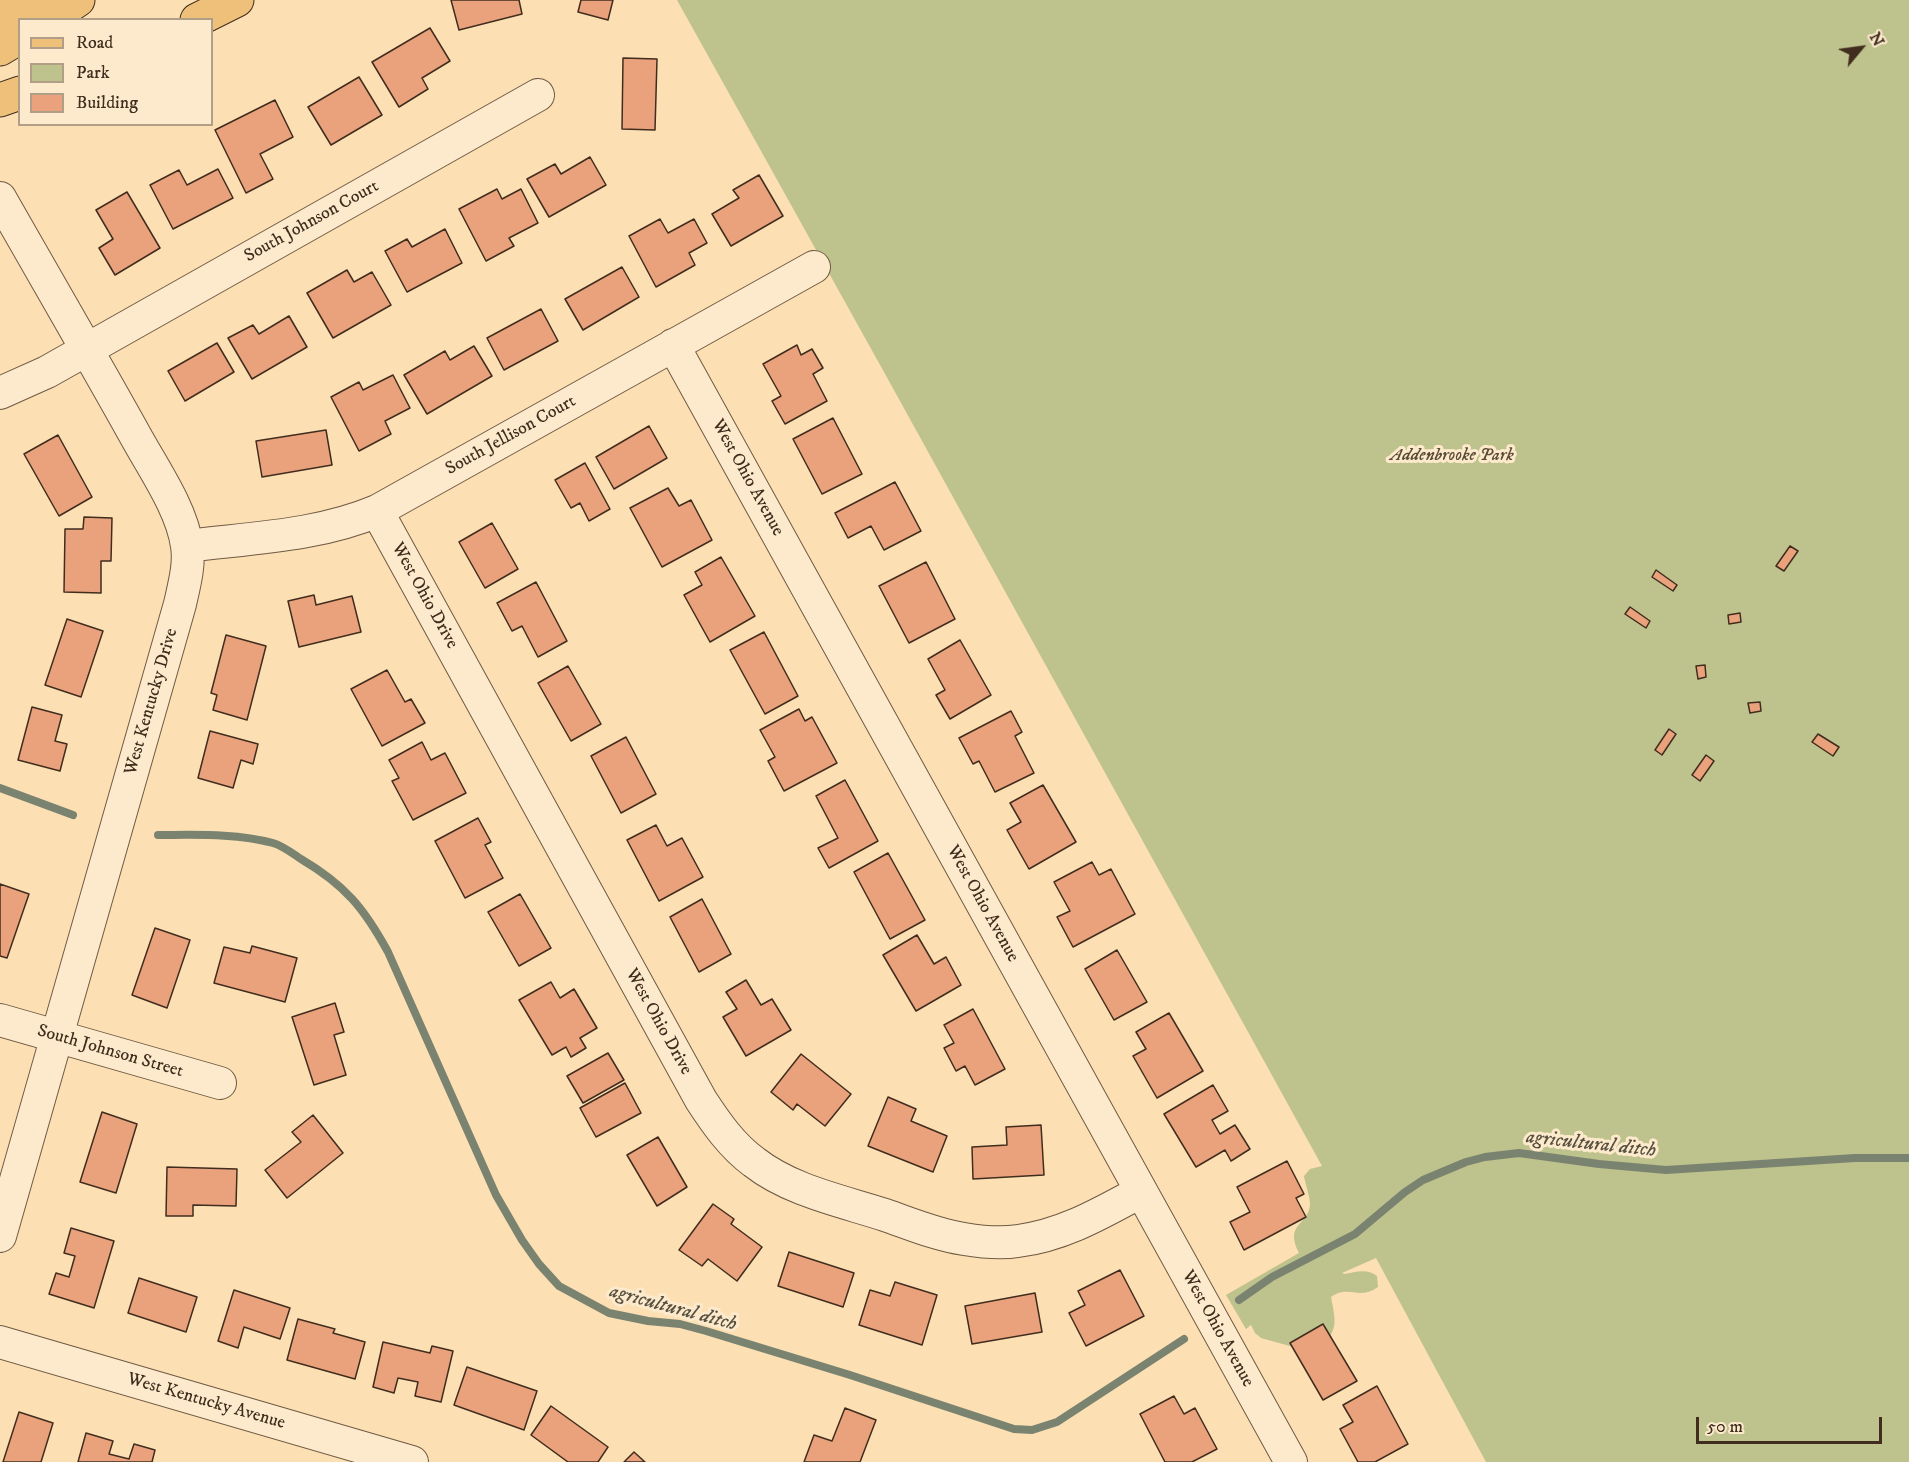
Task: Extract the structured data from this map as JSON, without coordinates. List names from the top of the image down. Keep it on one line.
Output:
{"streets":{"street":["South Johnson Court","South Jellison Court","West Ohio Avenue","West Ohio Drive","West Kentucky Drive","South Johnson Street","West Kentucky Avenue"]},"crossings":[["South Johnson Court","West Kentucky Drive"],["South Jellison Court","West Ohio Avenue"],["South Jellison Court","West Ohio Drive"],["South Jellison Court","West Kentucky Drive"],["West Ohio Avenue","West Ohio Drive"],["West Kentucky Drive","South Johnson Street"]],"water":["agricultural ditch"],"parks":["Addenbrooke Park"],"legend":["Road","Park","Building"],"scale_bar":"50 m","north":"top right"}
